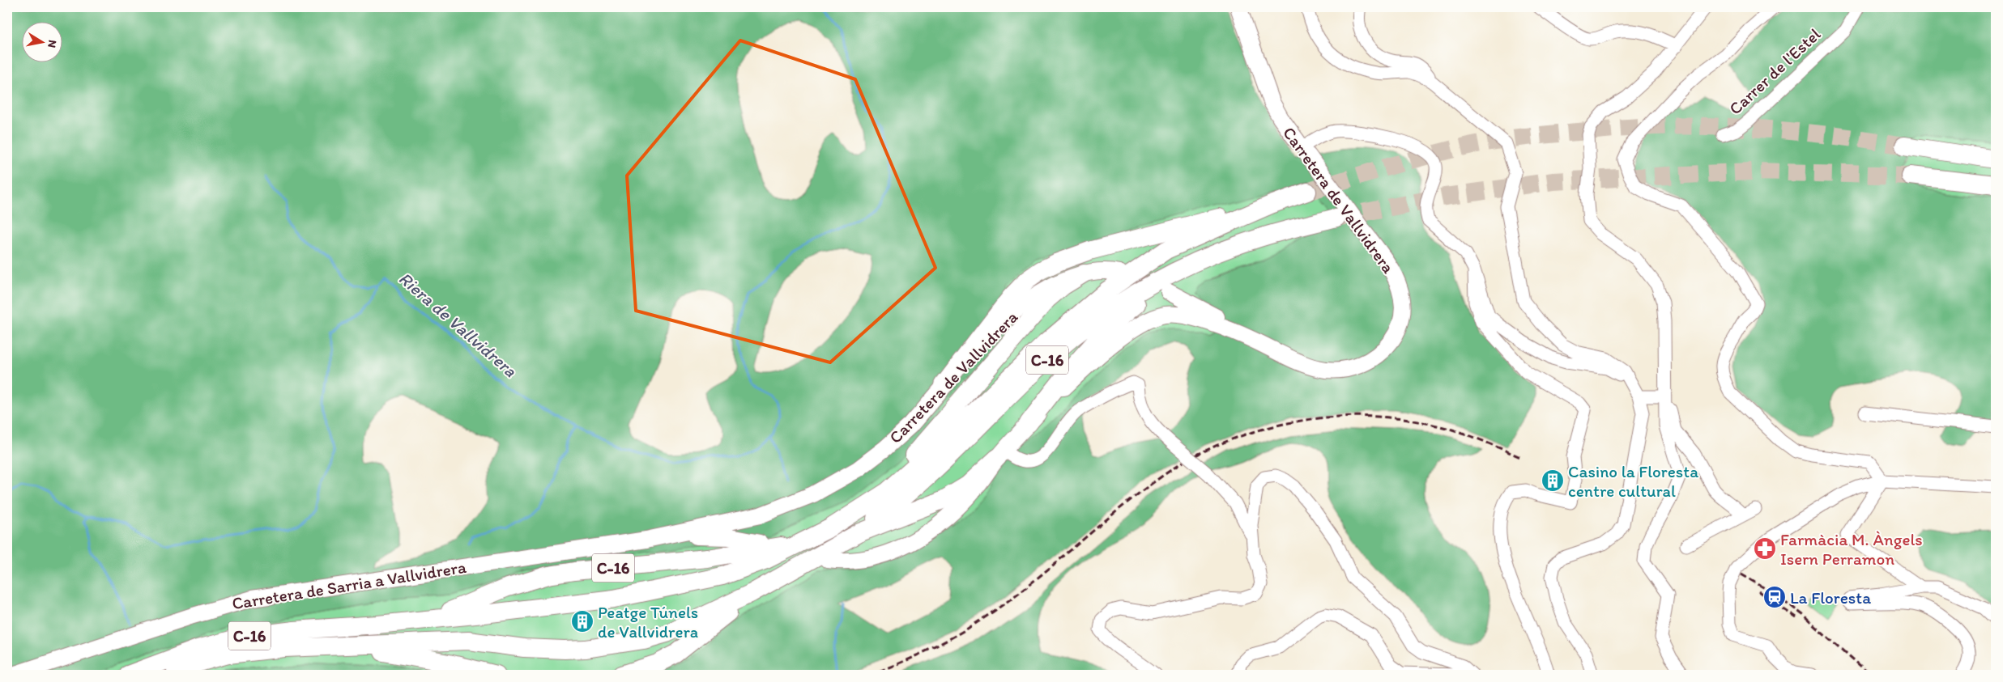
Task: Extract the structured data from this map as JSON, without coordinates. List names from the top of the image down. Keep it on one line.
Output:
{"streets":{"highway":["C-16"],"main road":["Carretera de Vallvidrera","Carretera de Sarria a Vallvidrera"],"street":["Carrer de l'Estel"]},"crossings":[["Carretera de Vallvidrera","Carretera de Sarria a Vallvidrera"]],"water":["Riera de Vallvidrera"],"places":{"building":["Casino la Floresta centre cultural","Peatge Túnels de Vallvidrera"],"pharmacy":["Farmàcia M. Àngels Isern Perramon"],"station":["La Floresta"]},"north":"right"}
